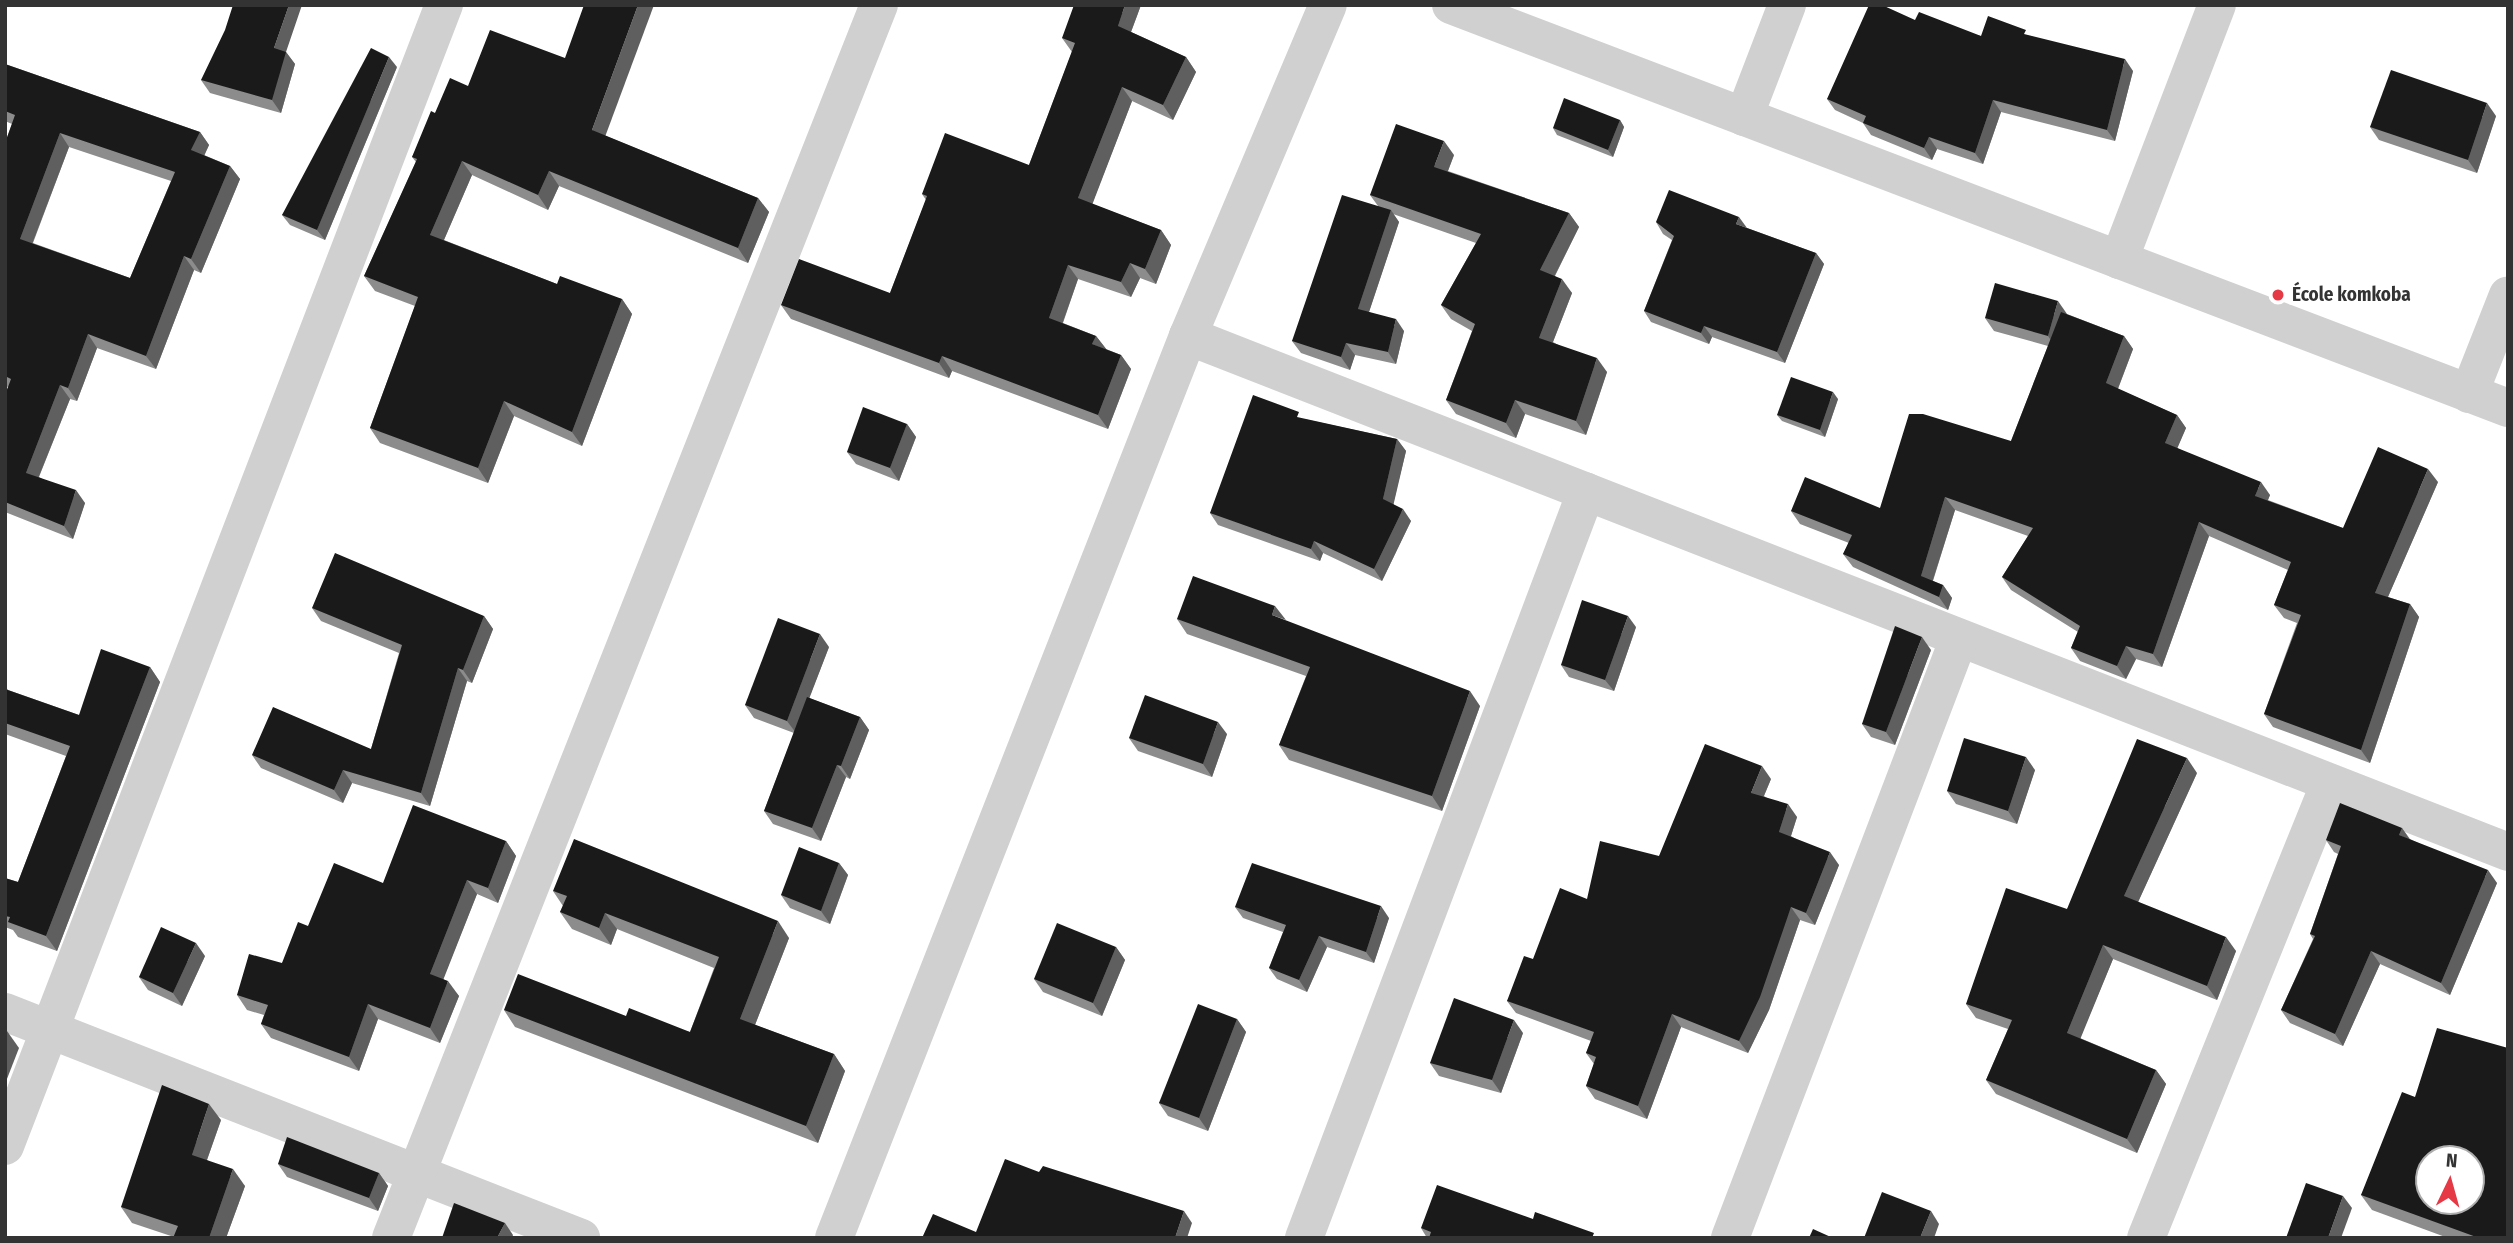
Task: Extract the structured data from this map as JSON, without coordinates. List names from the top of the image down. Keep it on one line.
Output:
{"places":["École komkoba"],"north":"top"}
